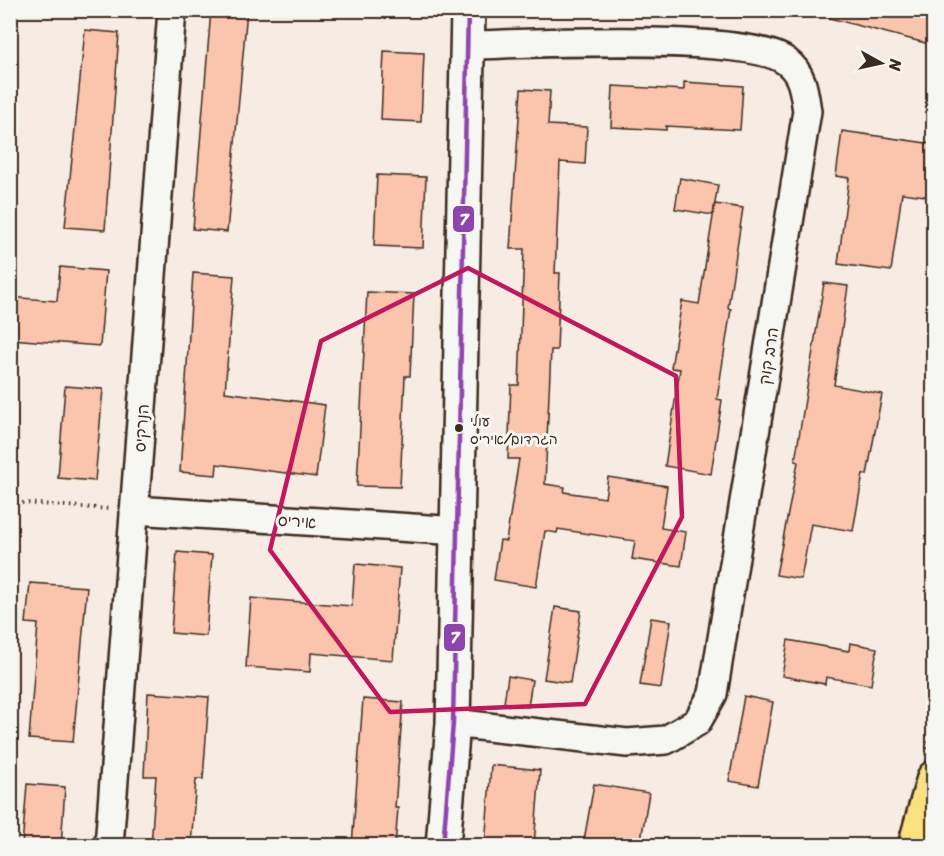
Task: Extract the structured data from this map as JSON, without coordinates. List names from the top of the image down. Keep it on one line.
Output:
{"streets":{"street":["הרב קוק","הנרקיס","איריס"]},"crossings":[["הנרקיס","איריס"]],"places":["עולי הגרדום/איריס"],"lines":["transit line 7"],"north":"right"}
